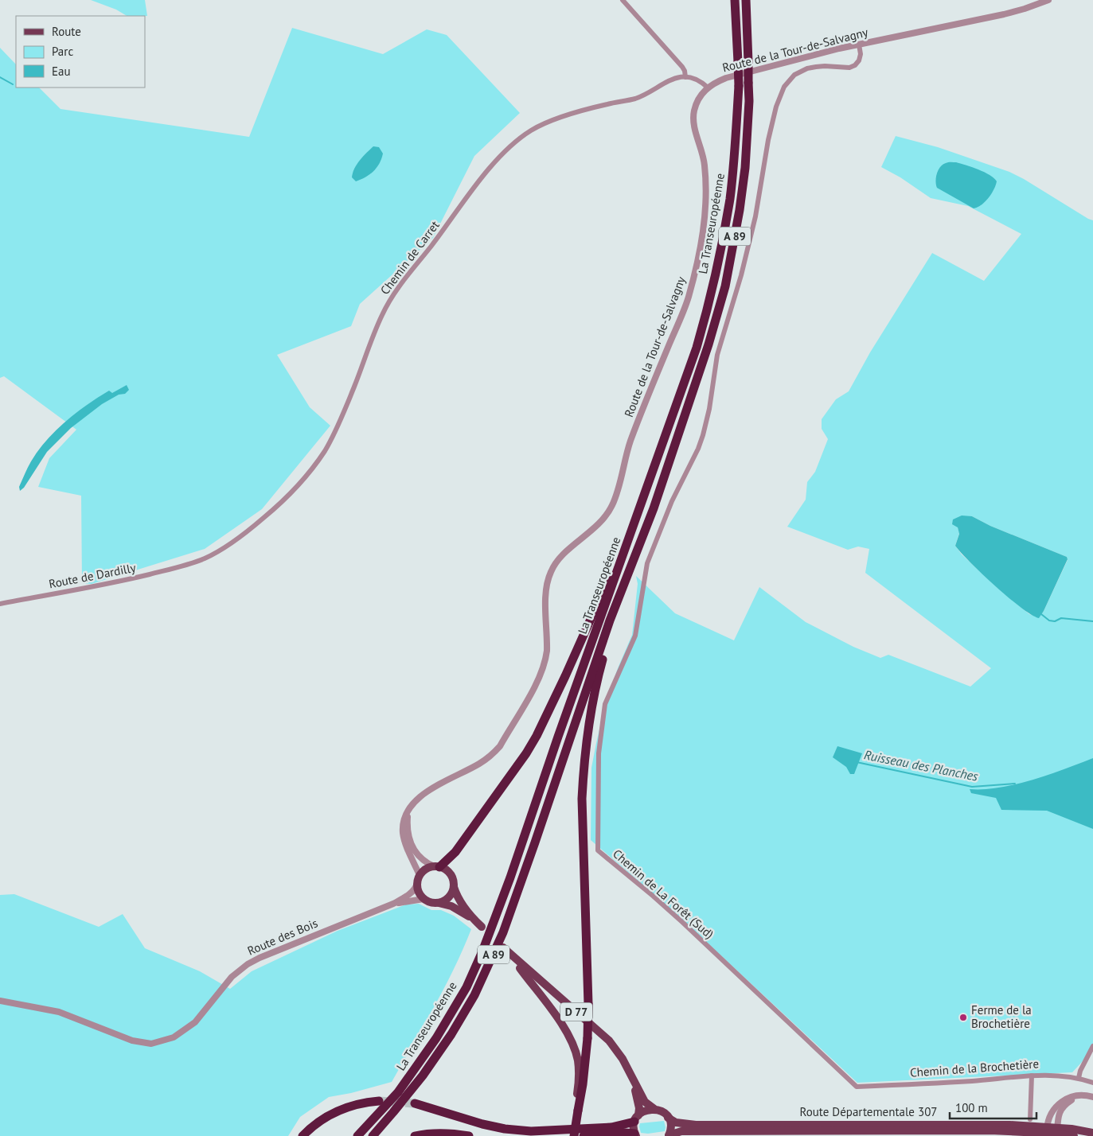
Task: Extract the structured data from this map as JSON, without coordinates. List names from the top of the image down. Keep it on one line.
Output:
{"streets":{"highway":["La Transeuropéenne","A 89"],"main road":["D 77","Route Départementale 307"],"street":["Route de la Tour-de-Salvagny","Chemin de Carret","Route de Dardilly","Chemin de La Forêt (Sud)","Route des Bois","Chemin de la Brochetière"]},"crossings":[["Route de la Tour-de-Salvagny","Chemin de La Forêt (Sud)"],["Route de la Tour-de-Salvagny","Route des Bois"],["Chemin de Carret","Route de Dardilly"],["Chemin de La Forêt (Sud)","Chemin de la Brochetière"],["D 77","Route Départementale 307"]],"water":["Ruisseau des Planches"],"places":["Ferme de la Brochetière"],"legend":["Route","Parc","Eau"],"scale_bar":"100 m"}
